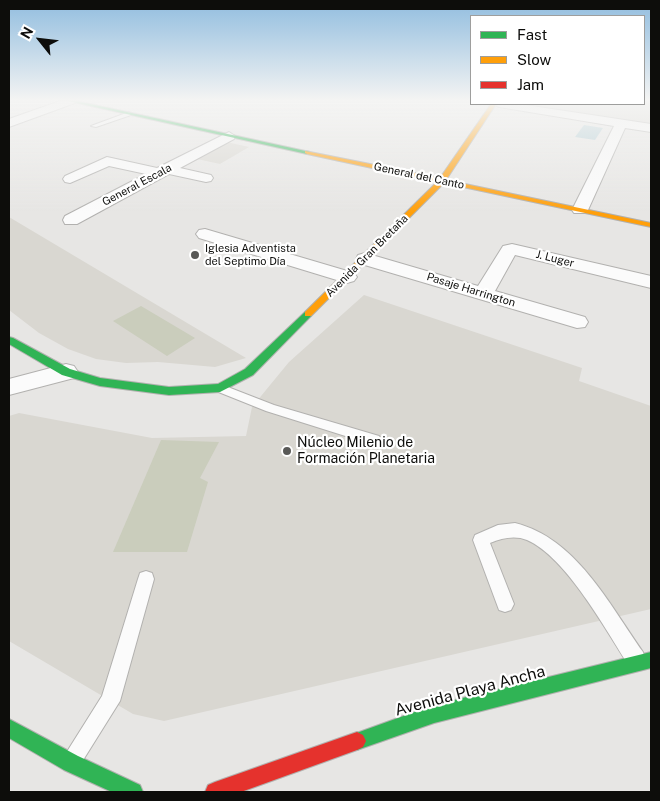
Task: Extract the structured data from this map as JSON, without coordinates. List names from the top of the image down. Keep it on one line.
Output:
{"streets":{"street":["General del Canto","General Escala","Avenida Gran Bretaña","J. Luger","Pasaje Harrington","Avenida Playa Ancha"]},"crossings":[["General del Canto","Avenida Gran Bretaña"],["Avenida Gran Bretaña","Pasaje Harrington"],["J. Luger","Pasaje Harrington"]],"places":["Iglesia Adventista del Septimo Día","Núcleo Milenio de Formación Planetaria"],"legend":["Fast","Slow","Jam"],"north":"top left"}
